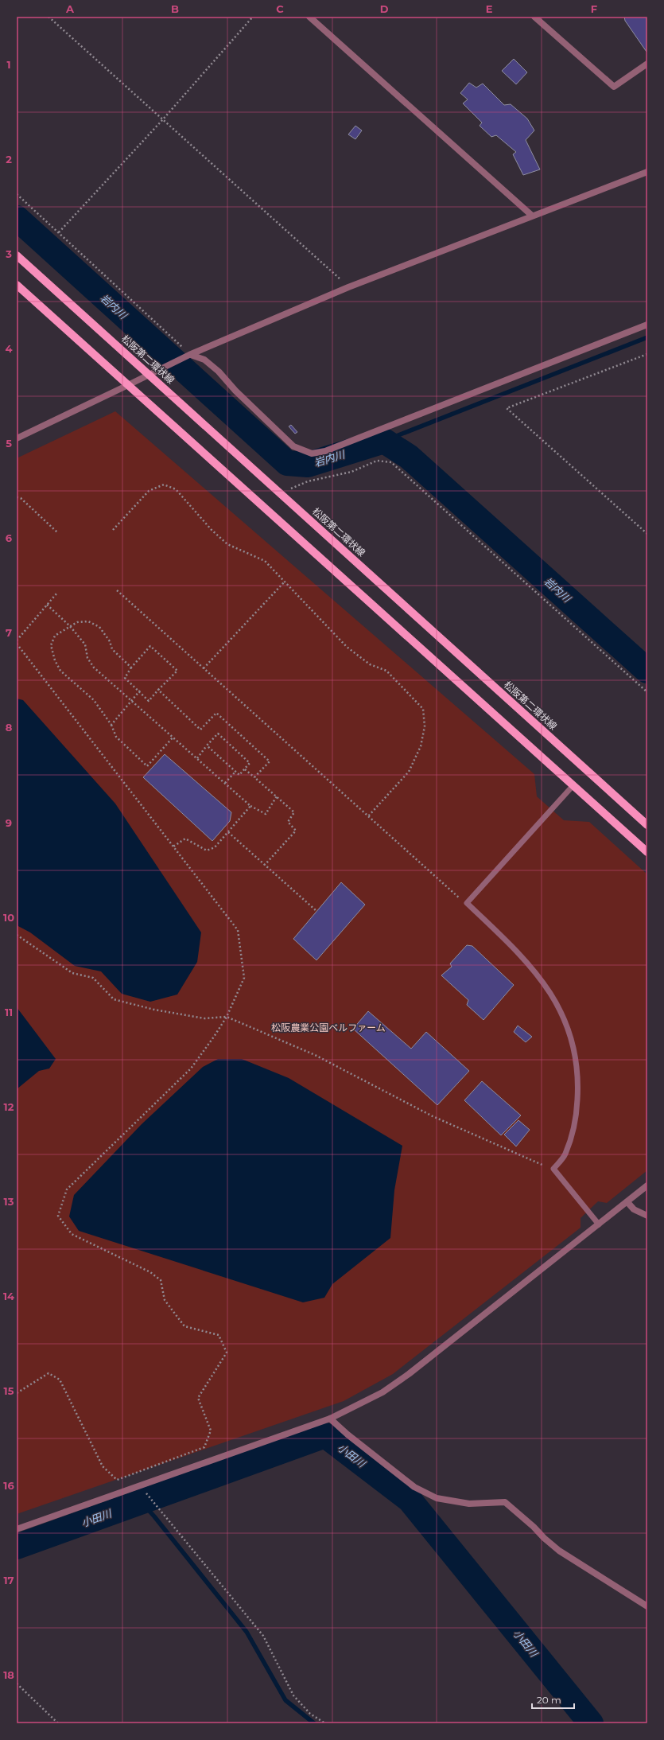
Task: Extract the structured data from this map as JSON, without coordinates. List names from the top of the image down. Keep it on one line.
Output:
{"streets":{"main road":["松阪第二環状線"]},"water":["岩内川","小田川"],"parks":["松阪農業公園ベルファーム"],"scale_bar":"20 m","grid":{"columns":["A","B","C","D","E","F"],"rows":["1","2","3","4","5","6","7","8","9","10","11","12","13","14","15","16","17","18"]}}
